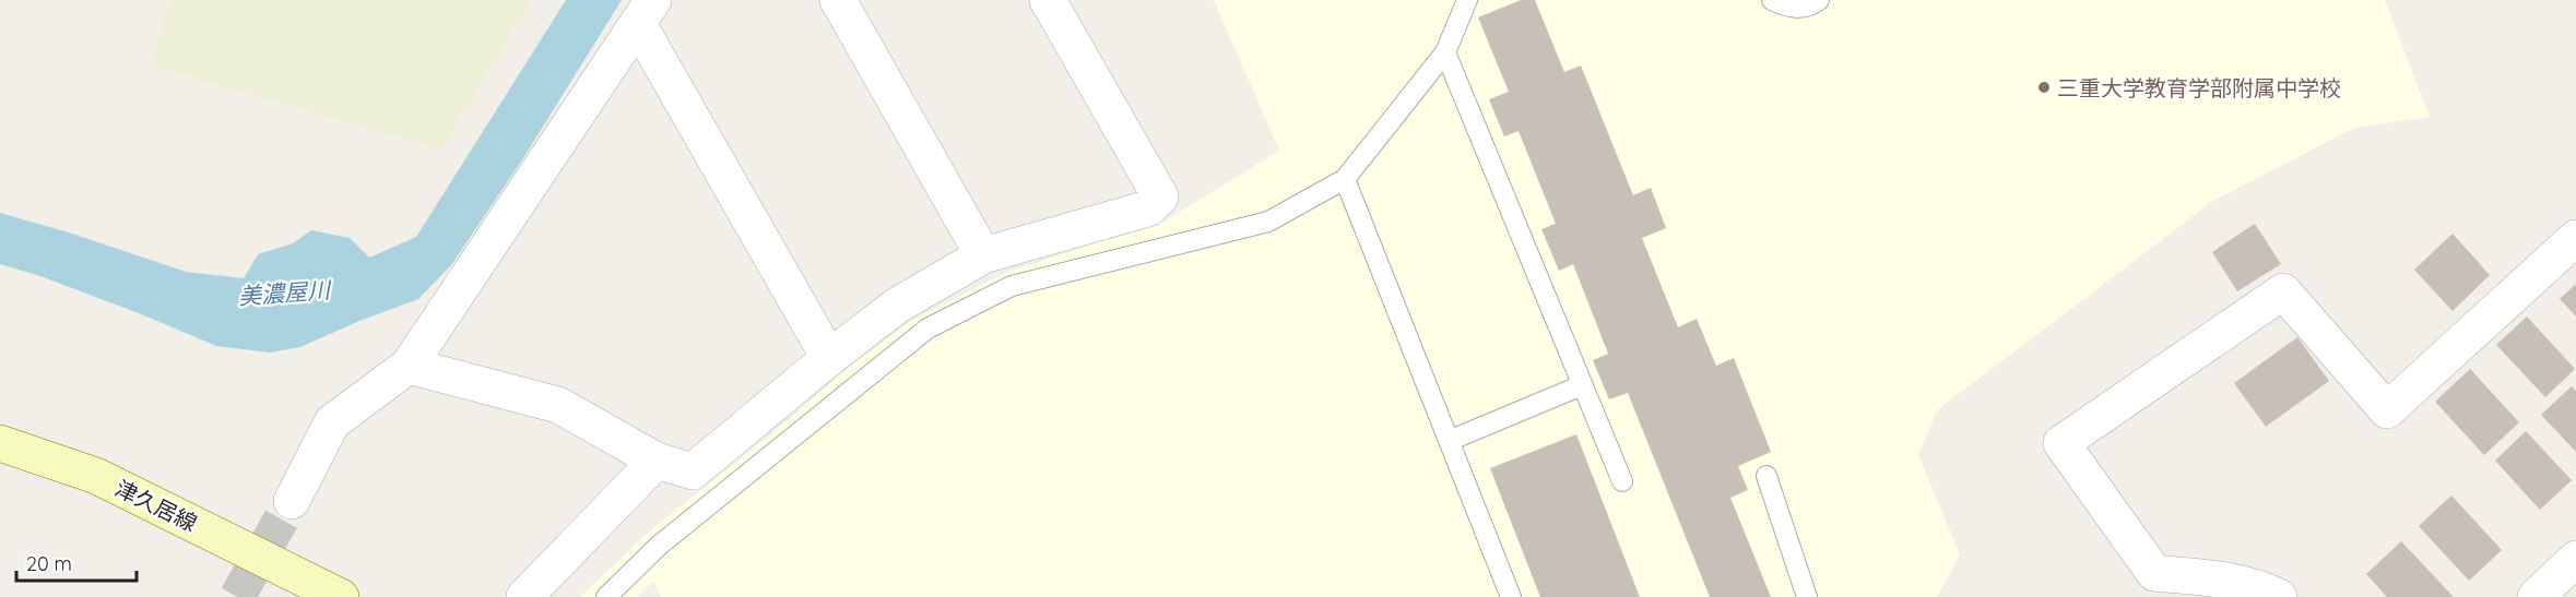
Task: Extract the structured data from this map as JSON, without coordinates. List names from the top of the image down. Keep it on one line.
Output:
{"streets":{"main road":["津久居線"]},"water":["美濃屋川"],"places":["三重大学教育学部附属中学校"],"scale_bar":"20 m"}
